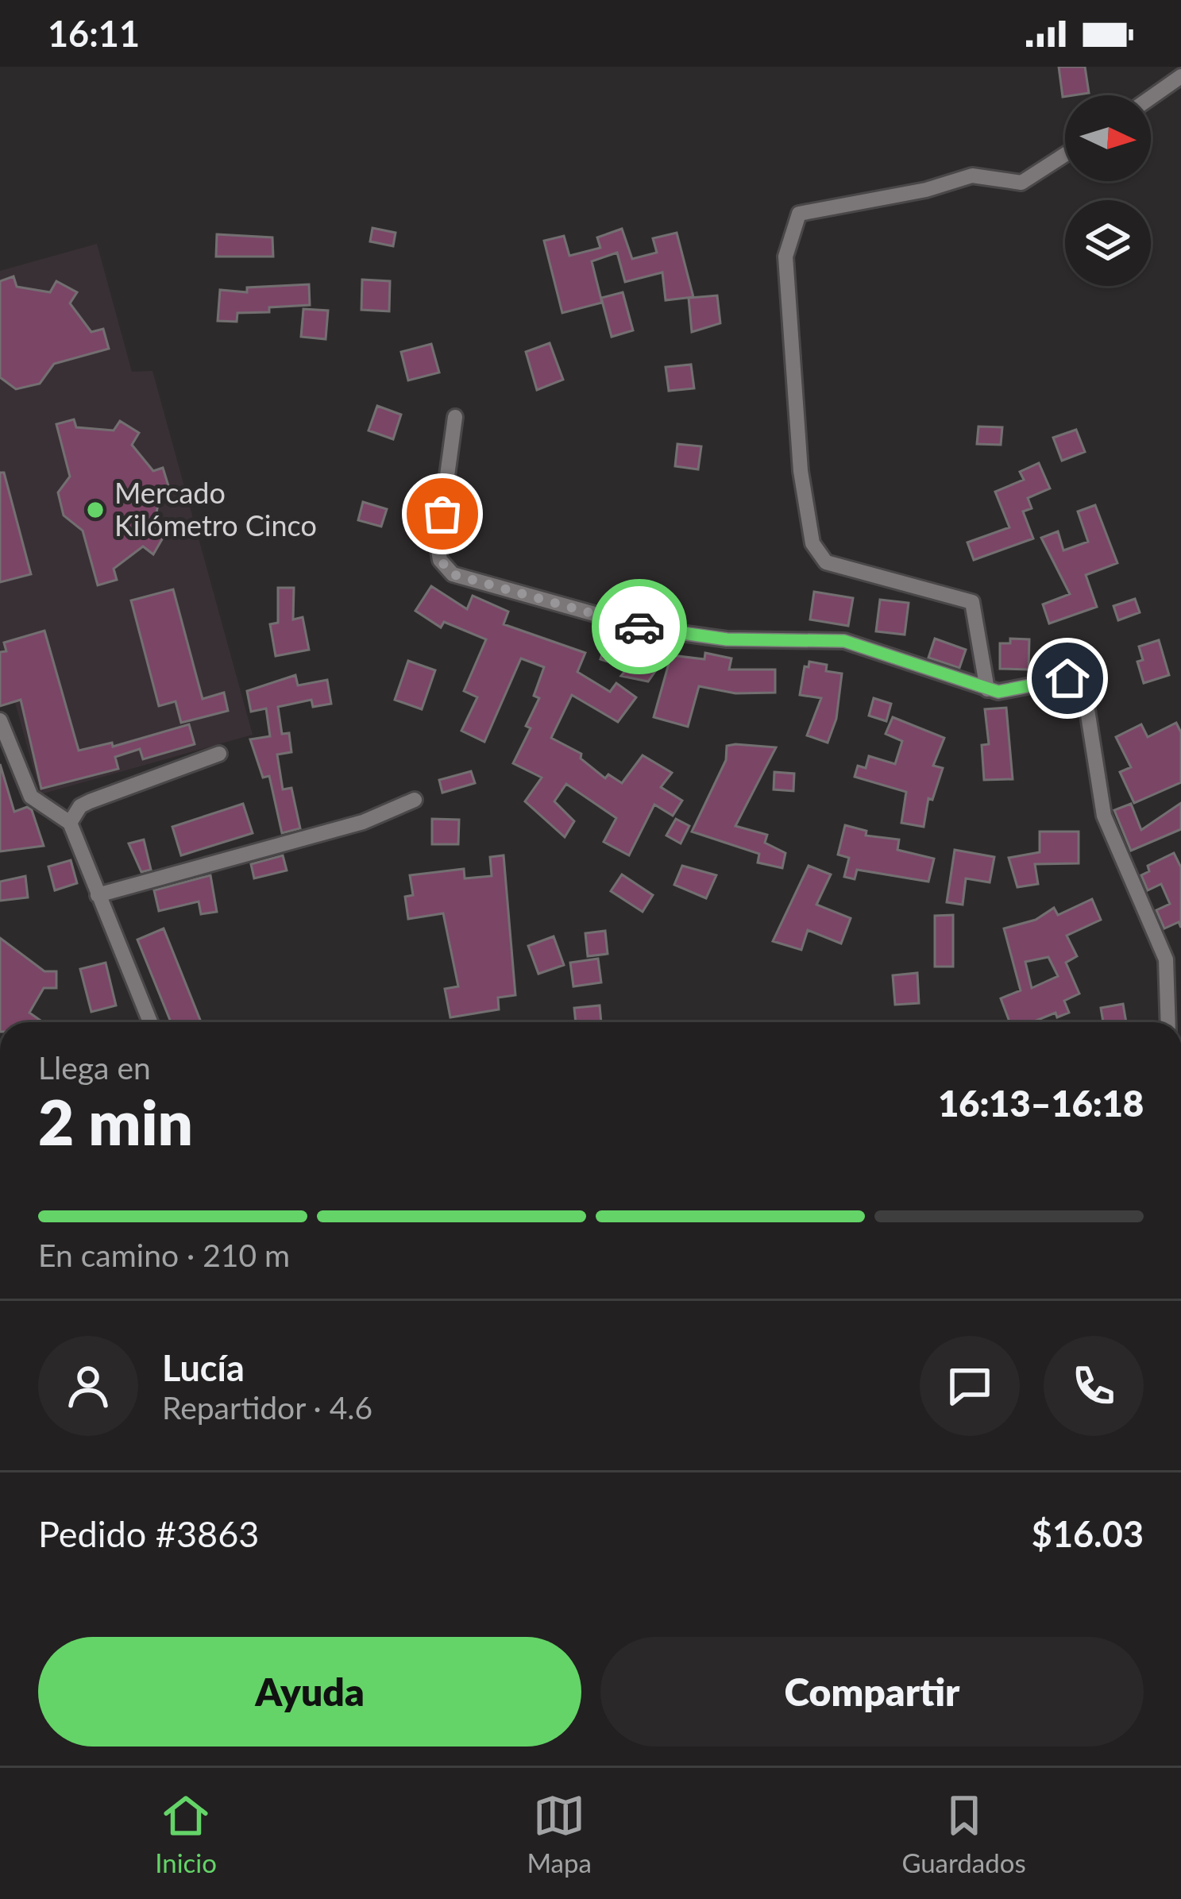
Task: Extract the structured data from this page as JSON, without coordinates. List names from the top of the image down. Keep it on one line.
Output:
{"places":["Mercado Kilómetro Cinco"],"north":"right","page":{"status":"16:11","heading":["2 min","Llega en","16:13–16:18"],"panel":["Lucía","Repartidor · 4.6","Pedido #3863","$16.03"],"bar":"En camino · 210 m","buttons":["Ayuda","Compartir"],"tabs":["Inicio","Mapa","Guardados"]}}
